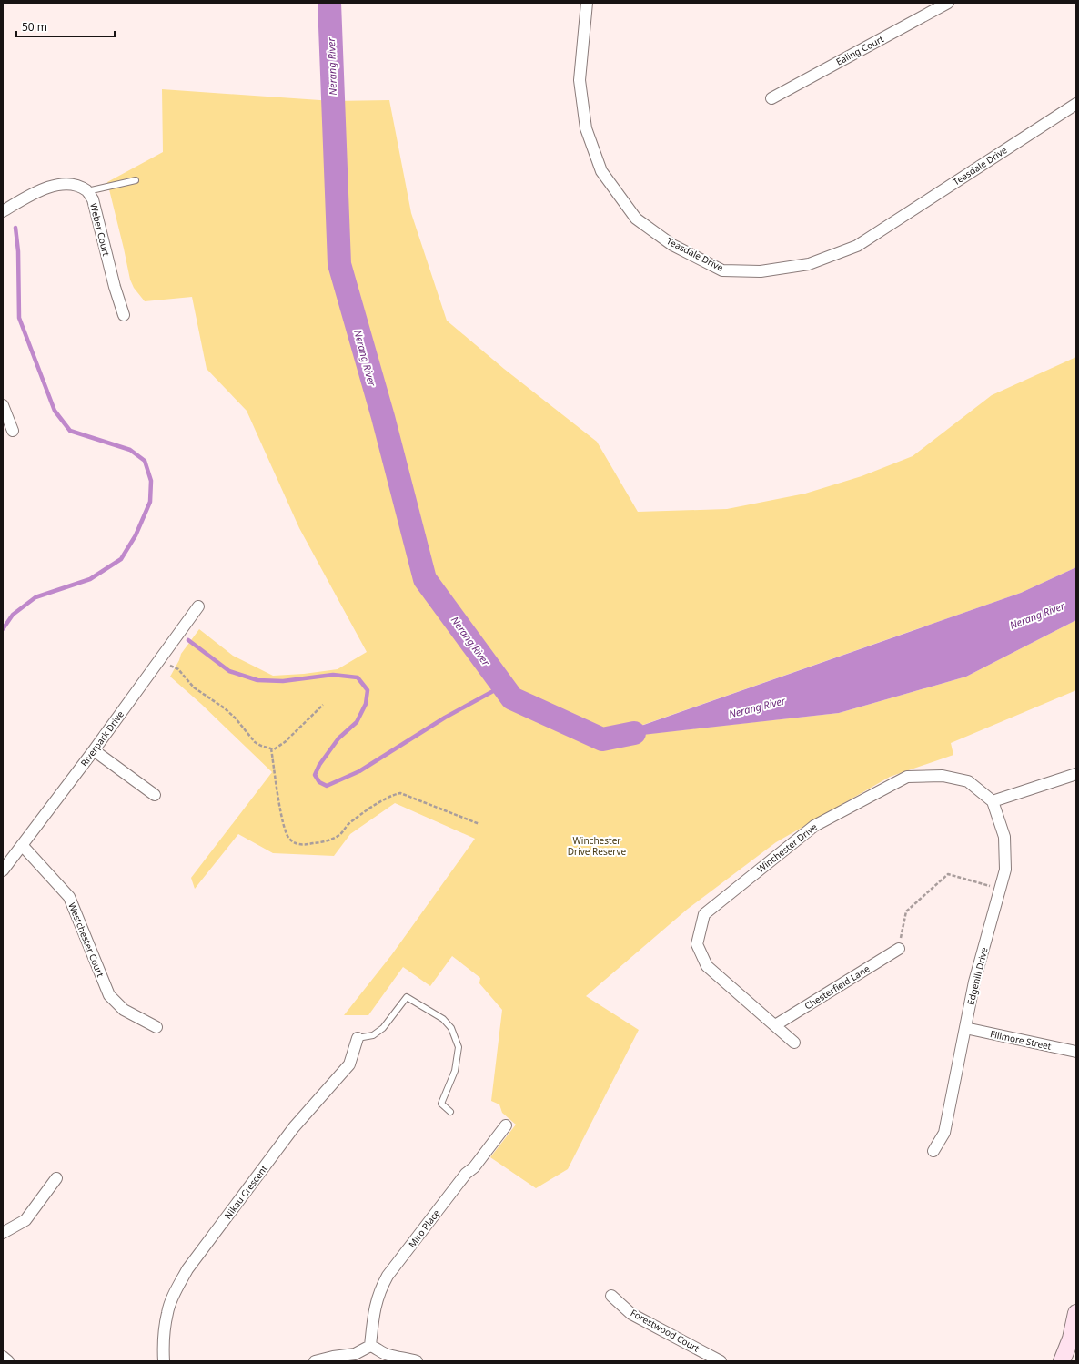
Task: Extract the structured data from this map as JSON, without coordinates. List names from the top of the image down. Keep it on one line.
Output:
{"streets":{"street":["Ealing Court","Teasdale Drive","Weber Court","Riverpark Drive","Winchester Drive","Westchester Court","Edgehill Drive","Chesterfield Lane","Fillmore Street","Nikau Crescent","Miro Place","Forestwood Court"]},"crossings":[["Riverpark Drive","Westchester Court"],["Winchester Drive","Edgehill Drive"],["Winchester Drive","Chesterfield Lane"],["Edgehill Drive","Fillmore Street"]],"water":["Nerang River"],"parks":["Winchester Drive Reserve"],"scale_bar":"50 m"}
